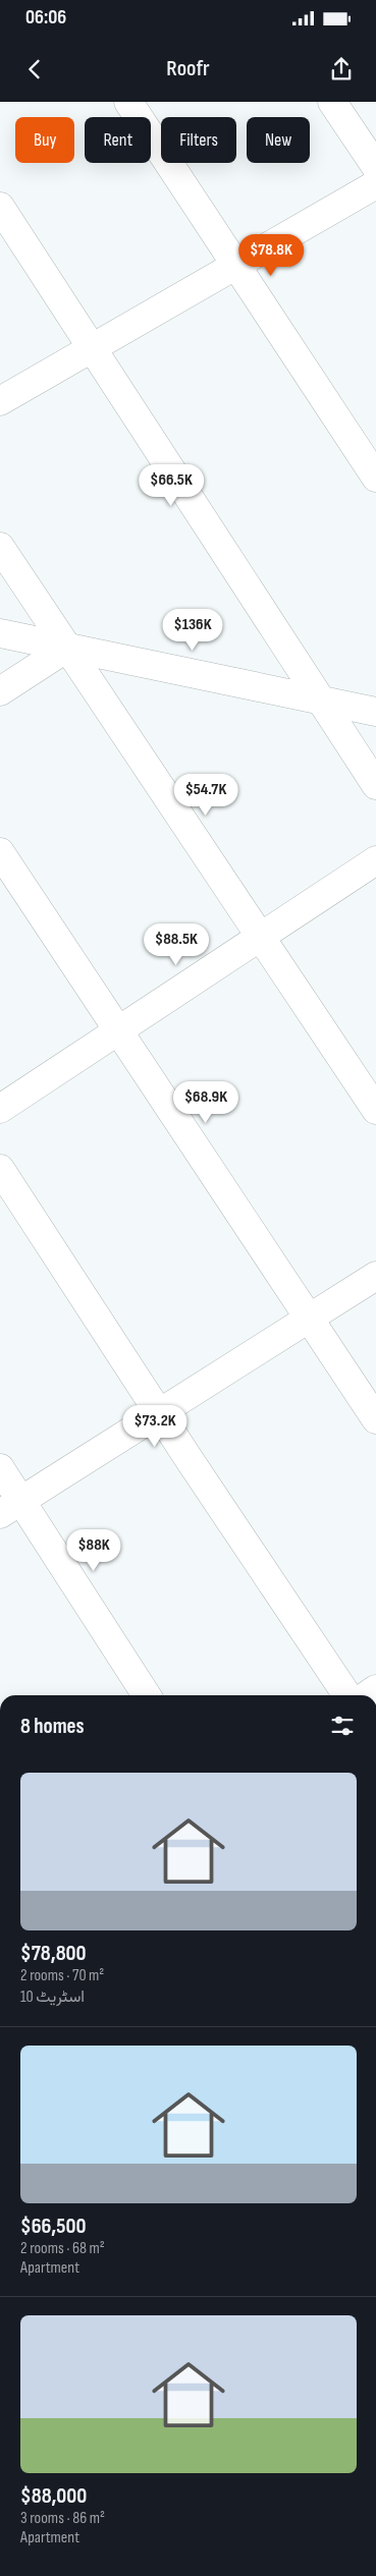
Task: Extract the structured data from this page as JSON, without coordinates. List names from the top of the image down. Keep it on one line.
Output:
{"page":{"status":"06:06","header":"Roofr","chip":["Buy","Rent","Filters","New"],"price":["$78.8K","$66.5K","$136K","$54.7K","$88.5K","$68.9K","$73.2K","$88K"],"heading":"8 homes","list":[{"name":"$78,800","note":"2 rooms · 70 m² · اسٹریٹ 10"},{"name":"$66,500","note":"2 rooms · 68 m² · Apartment"},{"name":"$88,000","note":"3 rooms · 86 m² · Apartment"}]}}
